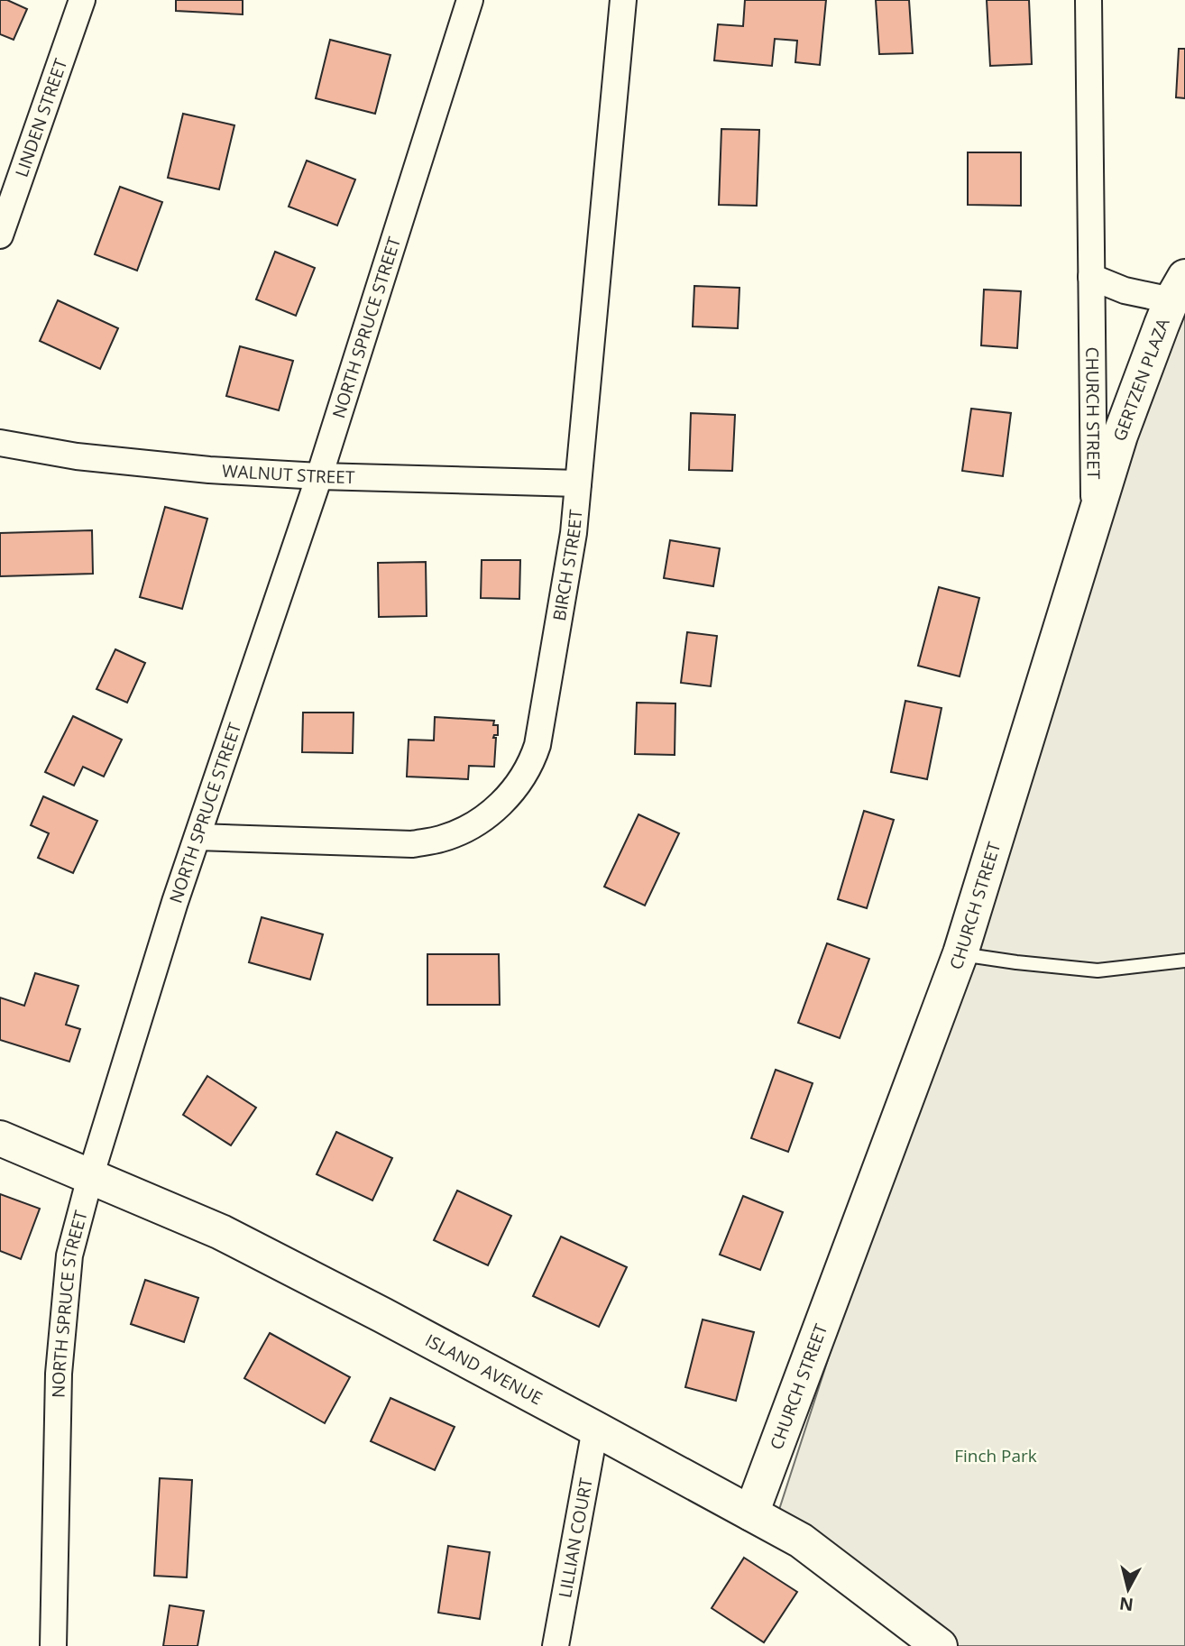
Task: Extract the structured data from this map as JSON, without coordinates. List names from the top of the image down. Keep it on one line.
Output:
{"streets":{"street":["LINDEN STREET","NORTH SPRUCE STREET","GERTZEN PLAZA","CHURCH STREET","WALNUT STREET","BIRCH STREET","ISLAND AVENUE","LILLIAN COURT"]},"crossings":[["NORTH SPRUCE STREET","WALNUT STREET"],["NORTH SPRUCE STREET","BIRCH STREET"],["NORTH SPRUCE STREET","ISLAND AVENUE"],["GERTZEN PLAZA","CHURCH STREET"],["CHURCH STREET","ISLAND AVENUE"],["WALNUT STREET","BIRCH STREET"],["ISLAND AVENUE","LILLIAN COURT"]],"parks":["Finch Park"],"north":"bottom"}
